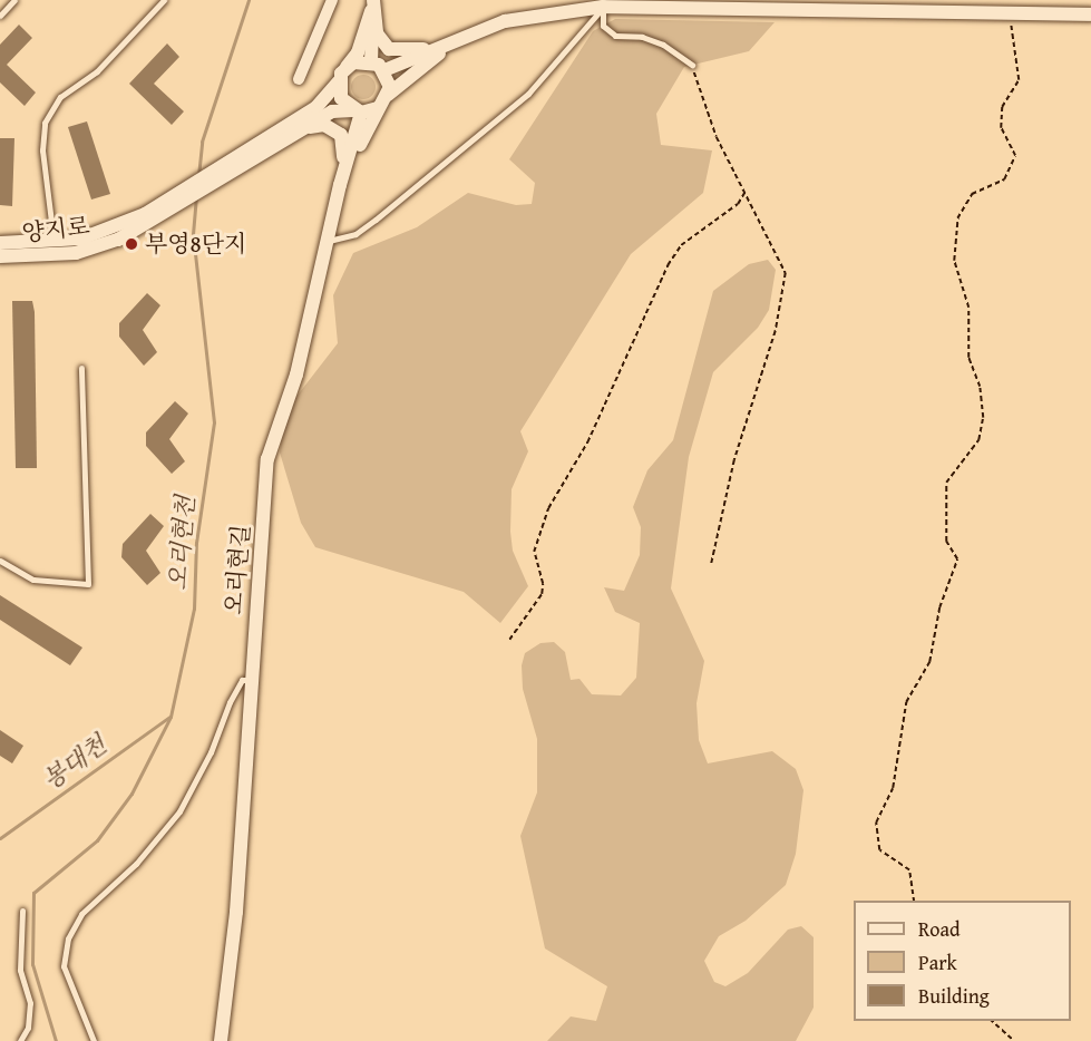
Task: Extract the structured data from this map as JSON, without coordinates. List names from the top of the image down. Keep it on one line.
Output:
{"streets":{"street":["양지로","오리현길"]},"water":["오리현천","봉대천"],"places":["부영8단지"],"legend":["Road","Park","Building"]}
